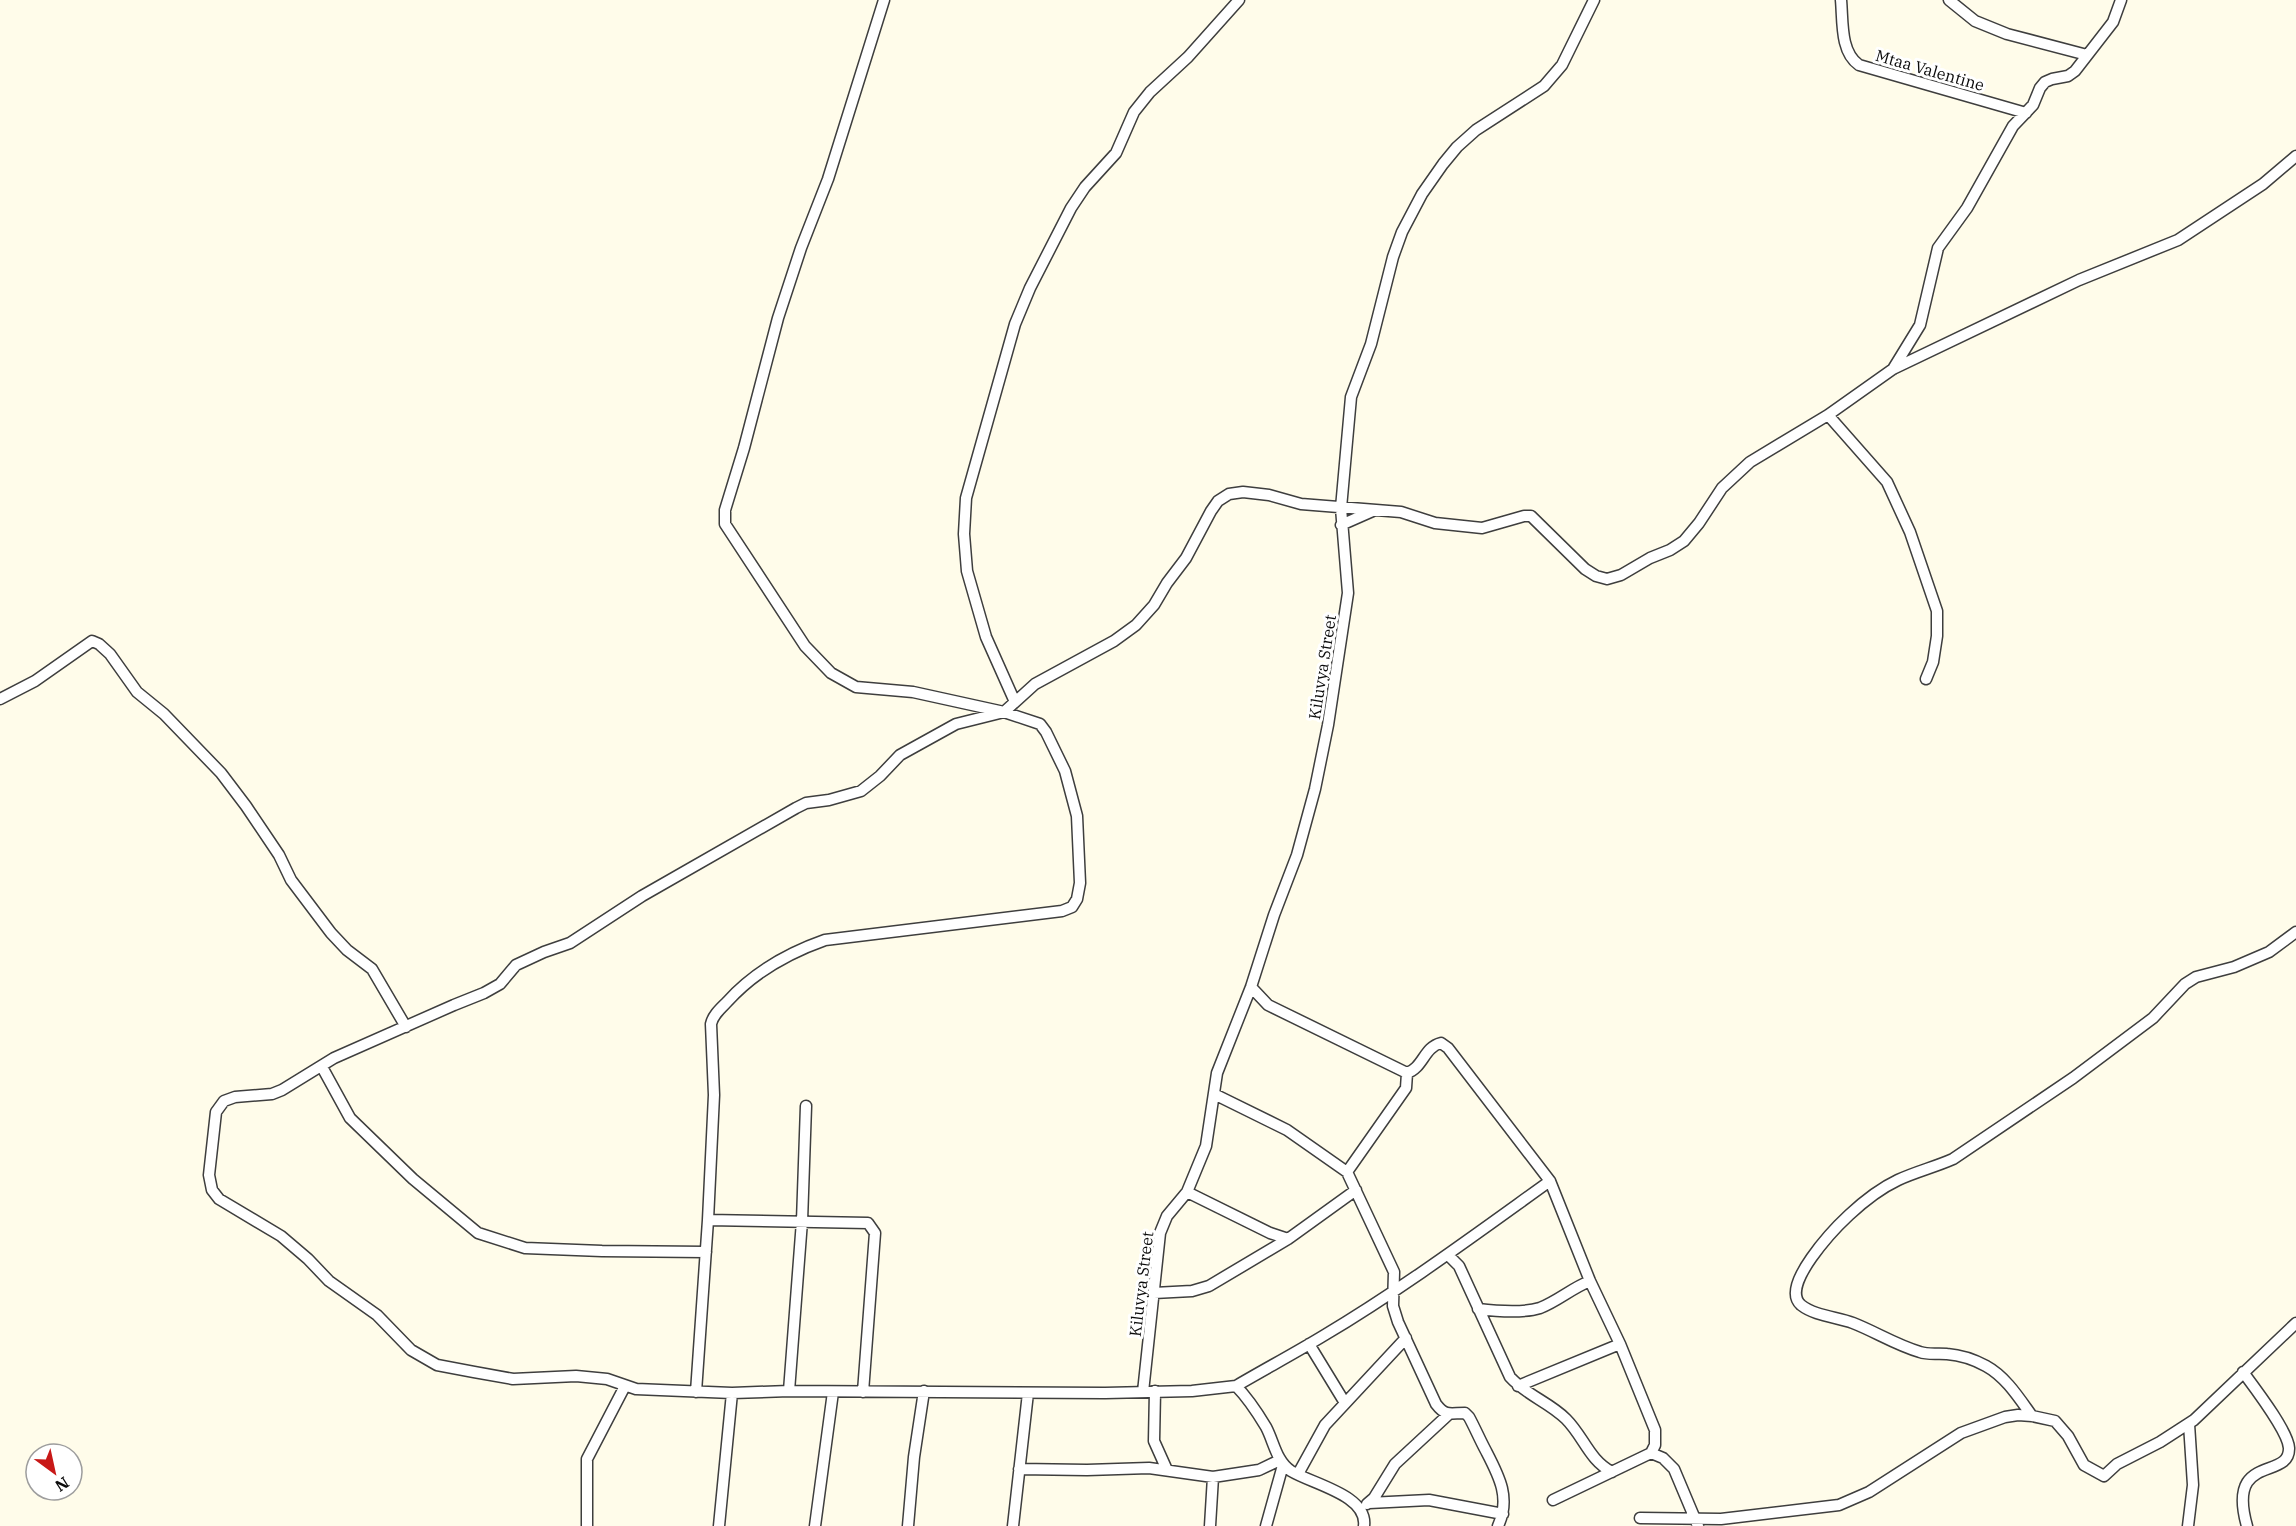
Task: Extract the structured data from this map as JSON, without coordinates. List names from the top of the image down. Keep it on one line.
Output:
{"streets":{"street":["Mtaa Valentine","Kiluvya Street"]},"north":"bottom right"}
